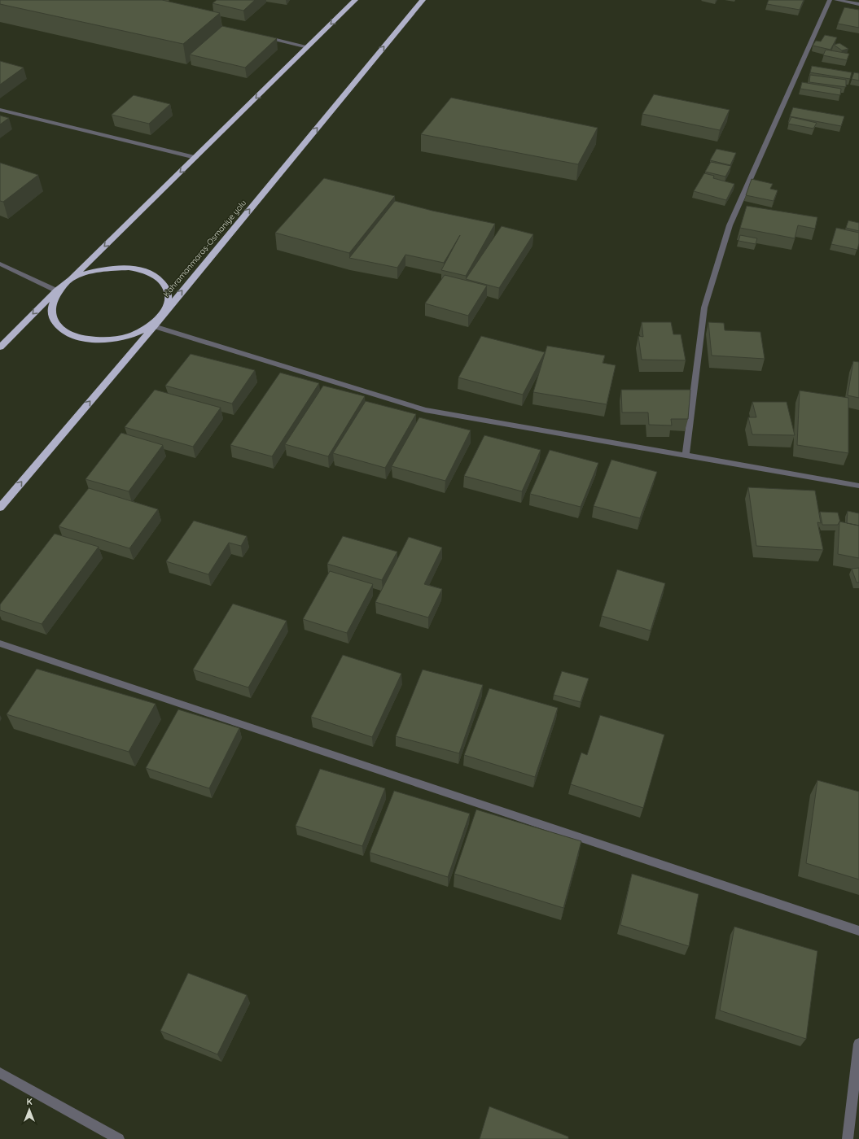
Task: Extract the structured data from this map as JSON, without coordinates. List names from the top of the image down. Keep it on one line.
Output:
{"streets":{"highway":["Kahramanmaraş-Osmaniye yolu"]},"north":"top"}
